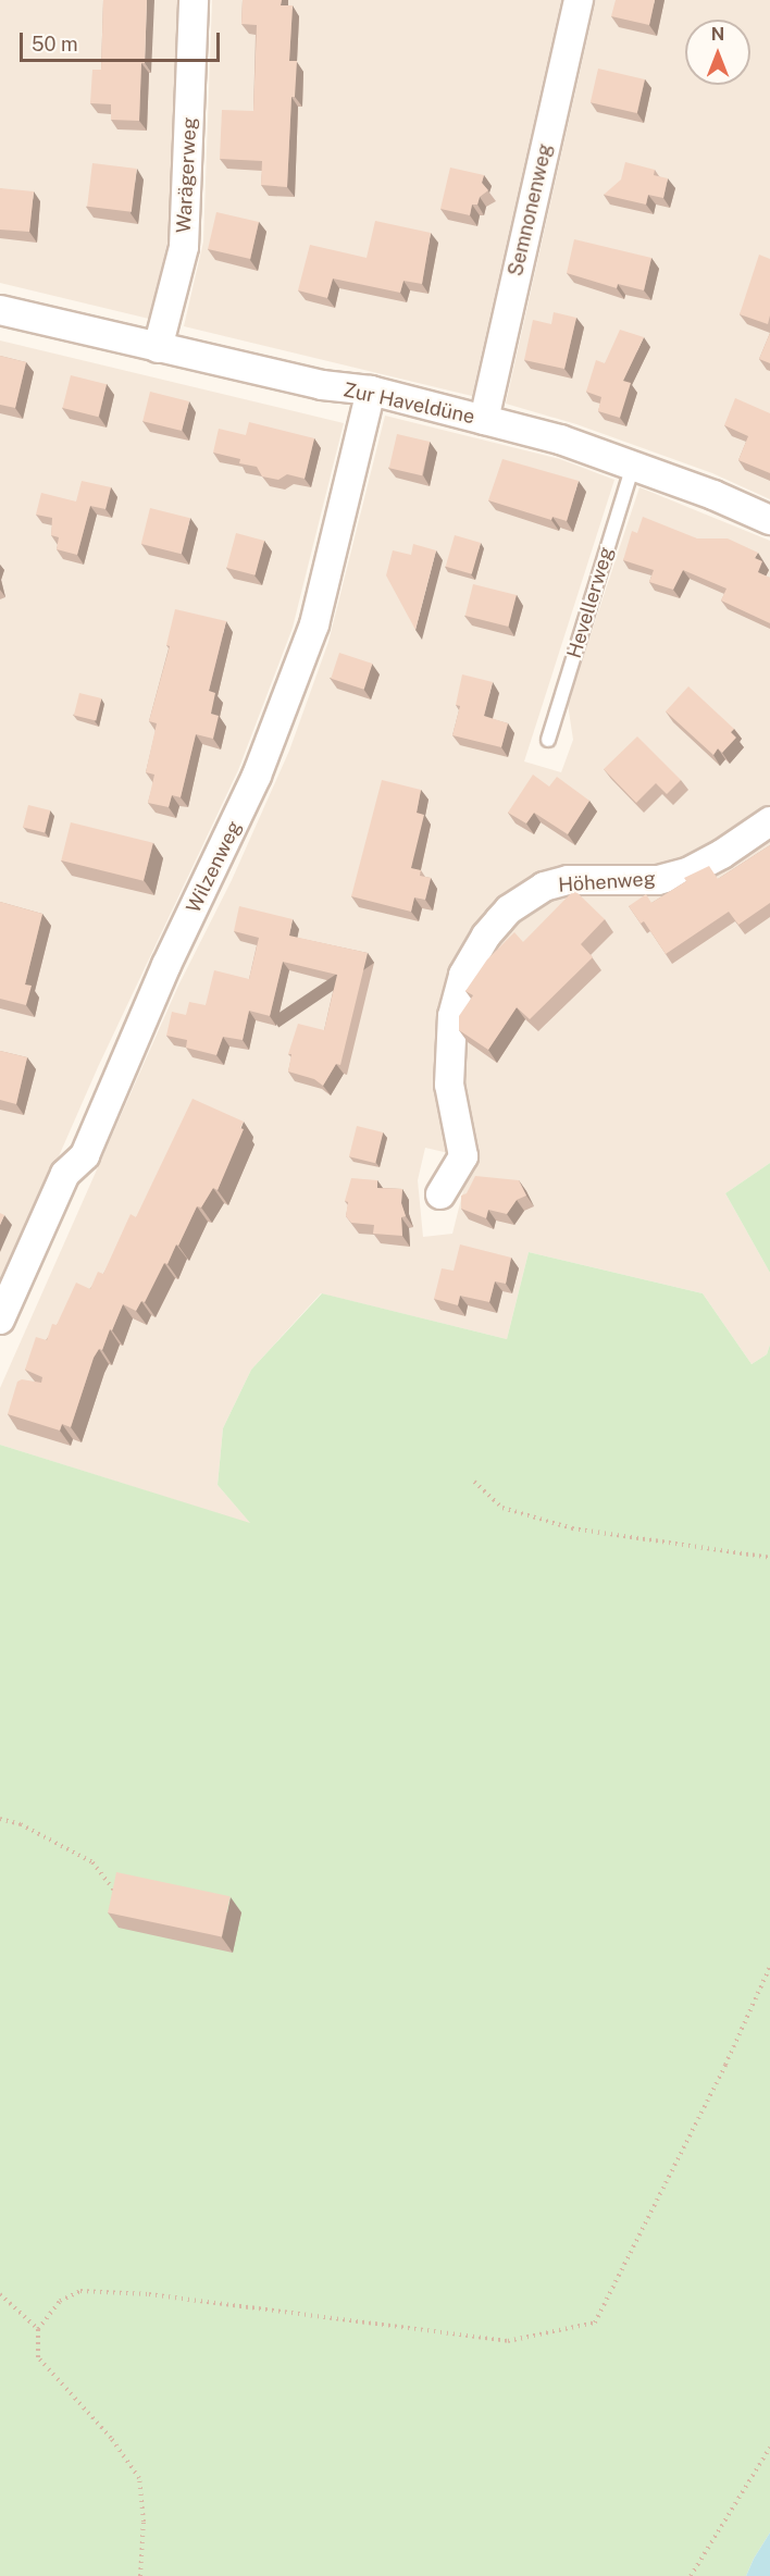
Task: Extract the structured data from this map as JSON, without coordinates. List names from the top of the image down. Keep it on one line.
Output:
{"streets":{"street":["Warägerweg","Semnonenweg","Zur Haveldüne","Wilzenweg","Höhenweg"],"lane":["Hevellerweg"]},"crossings":[["Warägerweg","Zur Haveldüne"],["Semnonenweg","Zur Haveldüne"],["Zur Haveldüne","Hevellerweg"],["Zur Haveldüne","Wilzenweg"]],"scale_bar":"50 m","north":"top"}
